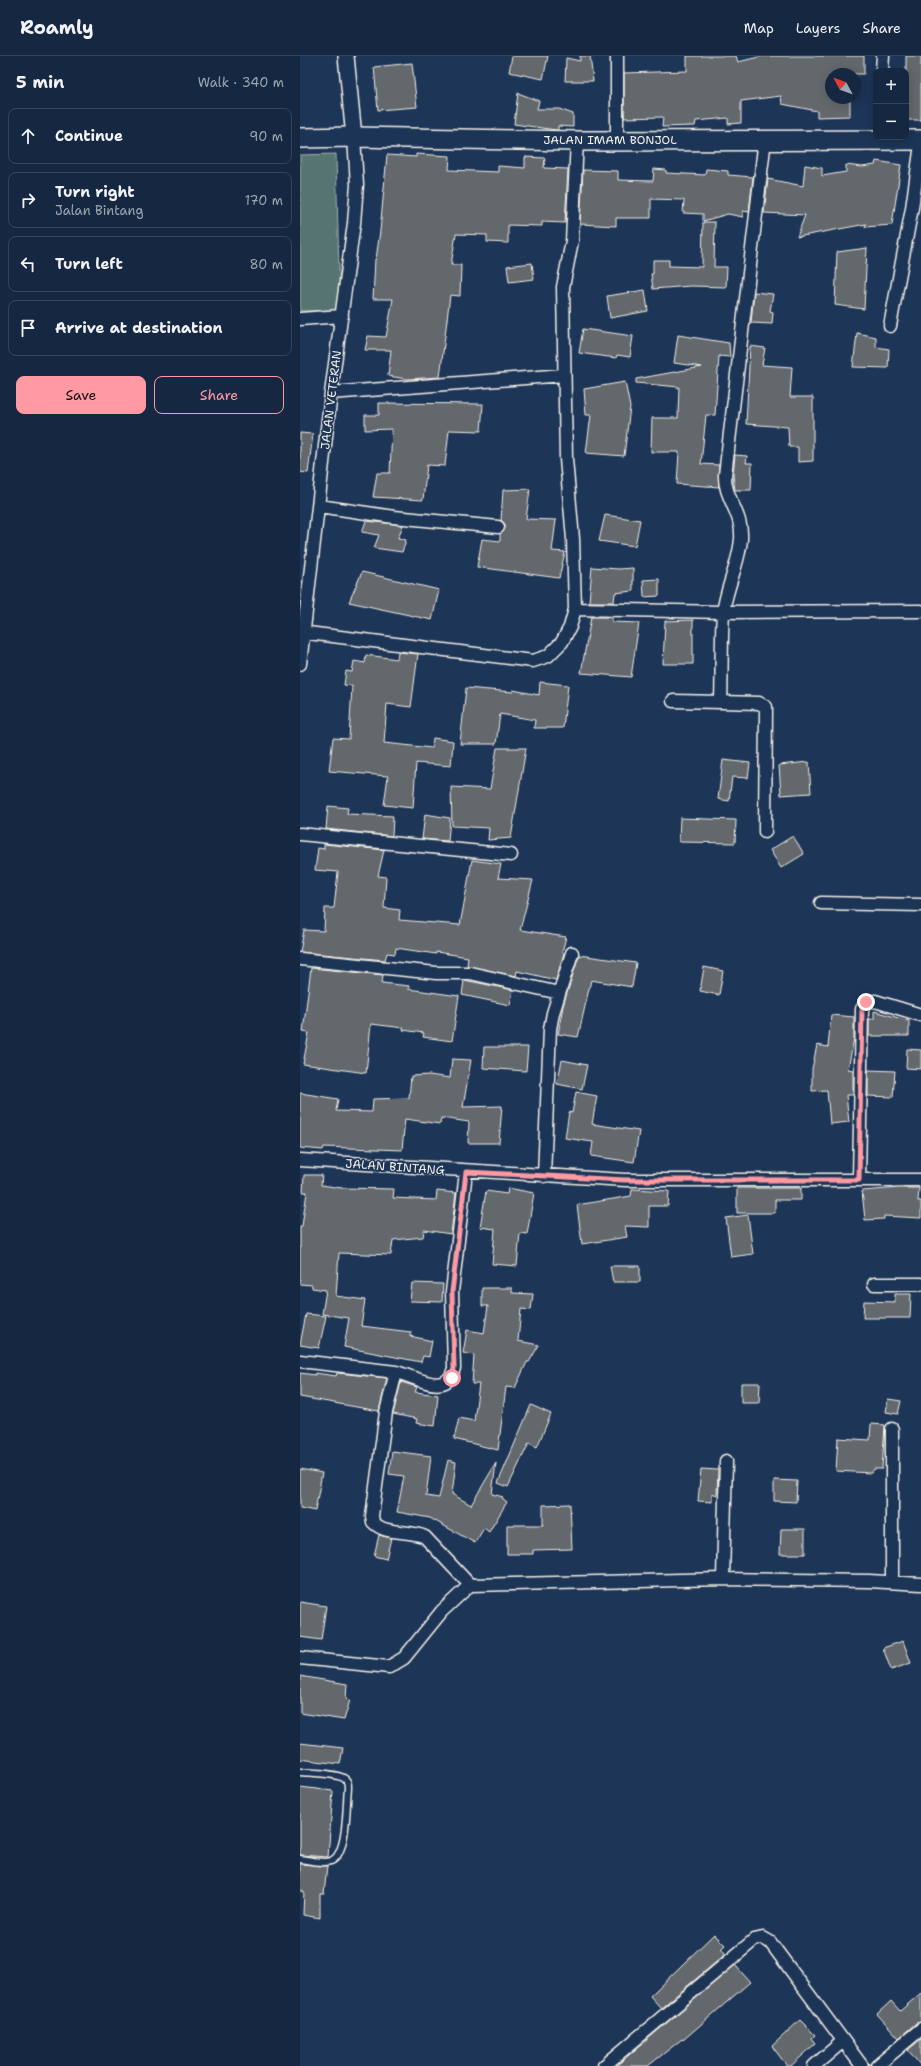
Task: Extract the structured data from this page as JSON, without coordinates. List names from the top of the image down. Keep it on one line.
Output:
{"streets":{"main road":["JALAN IMAM BONJOL"],"street":["JALAN VETERAN","JALAN BINTANG"]},"crossings":[["JALAN IMAM BONJOL","JALAN VETERAN"]],"north":"top left","page":{"header":"Roamly","nav":["Map","Layers","Share"],"heading":["5 min","Walk · 340 m"],"map_buttons":["+","−"],"list":[["Continue","90 m"],["Turn right","Jalan Bintang","170 m"],["Turn left","80 m"],"Arrive at destination"],"buttons":["Save","Share"]}}
